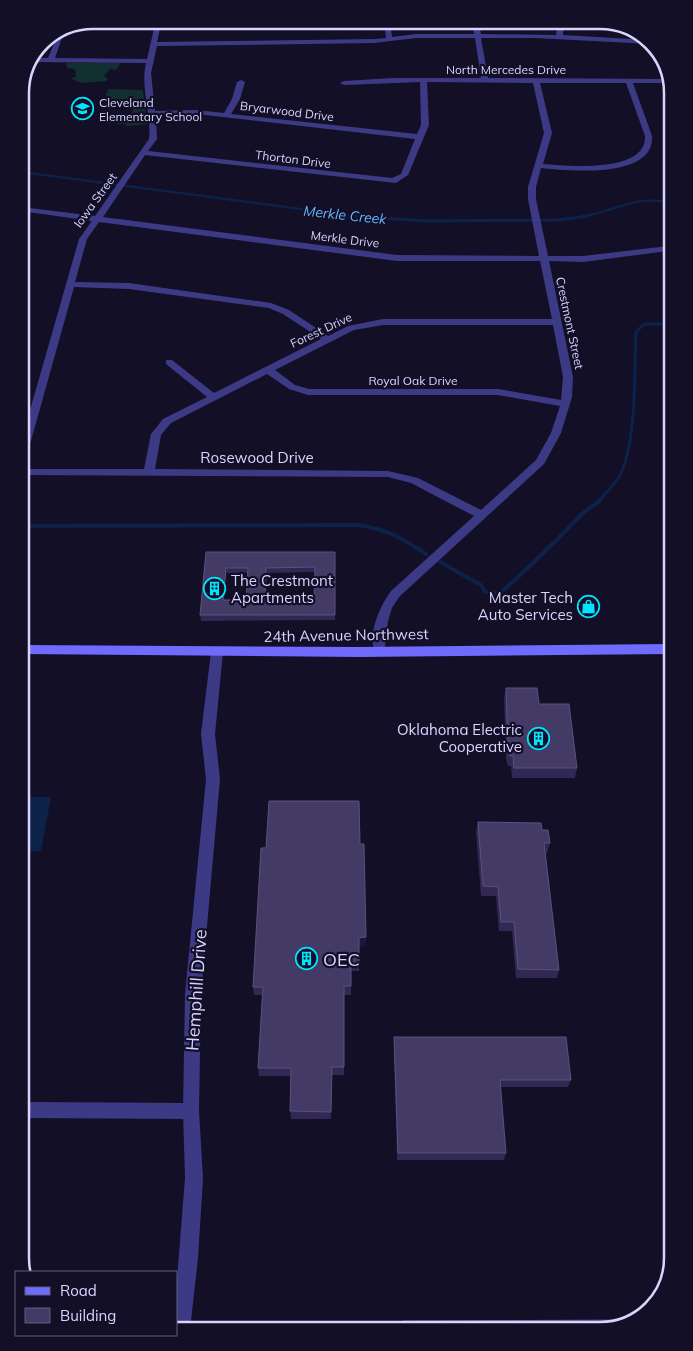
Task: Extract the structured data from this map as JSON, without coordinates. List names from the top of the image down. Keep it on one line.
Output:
{"streets":{"main road":["24th Avenue Northwest"],"street":["North Mercedes Drive","Bryarwood Drive","Thorton Drive","Iowa Street","Merkle Drive","Crestmont Street","Forest Drive","Royal Oak Drive","Rosewood Drive","Hemphill Drive"]},"crossings":[["North Mercedes Drive","Thorton Drive"],["North Mercedes Drive","Crestmont Street"],["Bryarwood Drive","Thorton Drive"],["Bryarwood Drive","Iowa Street"],["Thorton Drive","Iowa Street"],["Iowa Street","Merkle Drive"],["Merkle Drive","Crestmont Street"],["Crestmont Street","Forest Drive"],["Crestmont Street","Royal Oak Drive"],["Crestmont Street","Rosewood Drive"],["Crestmont Street","24th Avenue Northwest"],["Forest Drive","Royal Oak Drive"],["Forest Drive","Rosewood Drive"],["24th Avenue Northwest","Hemphill Drive"]],"water":["Merkle Creek"],"places":{"school or university":["Cleveland Elementary School"],"building":["The Crestmont Apartments","Oklahoma Electric Cooperative","OEC"],"shop":["Master Tech Auto Services"]},"legend":["Road","Building"]}
